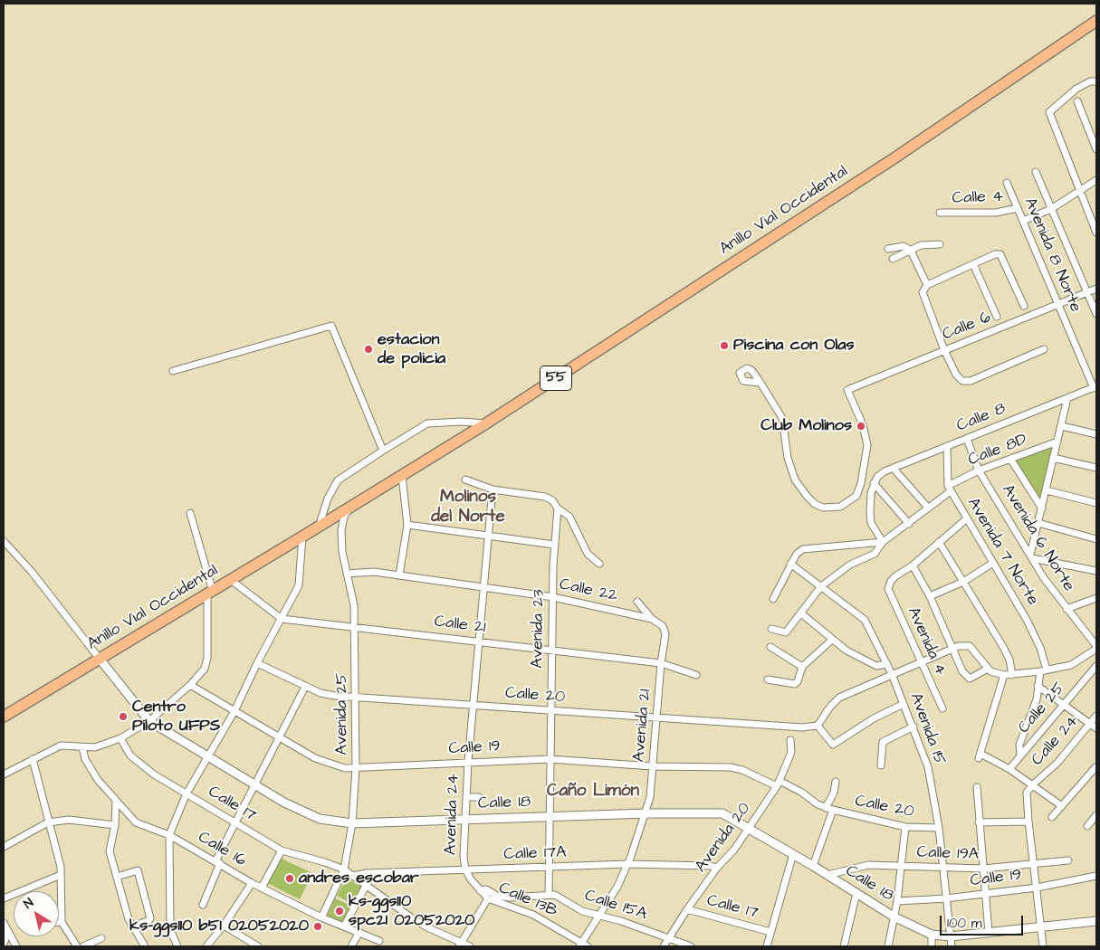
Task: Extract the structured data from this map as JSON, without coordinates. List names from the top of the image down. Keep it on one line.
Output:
{"streets":{"highway":["Anillo Vial Occidental","55"],"street":["Calle 4","Avenida 8 Norte","Calle 6","Calle 8","Calle 8D","Avenida 6 Norte","Avenida 7 Norte","Calle 22","Calle 21","Avenida 23","Avenida 4","Calle 20","Calle 25","Avenida 25","Avenida 21","Avenida 15","Calle 24","Calle 19","Calle 18","Calle 17","Avenida 24","Avenida 20","Calle 16","Calle 17A","Calle 19A","Calle 13B","Calle 15A"]},"crossings":[["Calle 4","Avenida 8 Norte"],["Anillo Vial Occidental","Avenida 25"],["Anillo Vial Occidental","Calle 18"],["Avenida 8 Norte","Calle 6"],["Avenida 8 Norte","Calle 8"],["Calle 8","Avenida 6 Norte"],["Calle 8","Avenida 7 Norte"],["Calle 8D","Avenida 6 Norte"],["Calle 8D","Avenida 7 Norte"],["Calle 8D","Avenida 15"],["Calle 22","Avenida 23"],["Calle 22","Avenida 25"],["Calle 22","Avenida 21"],["Calle 22","Avenida 24"],["Calle 21","Avenida 23"],["Calle 21","Avenida 25"],["Calle 21","Avenida 21"],["Calle 21","Avenida 24"],["Avenida 23","Calle 20"],["Avenida 23","Calle 19"],["Avenida 23","Calle 18"],["Avenida 23","Calle 17A"],["Avenida 23","Calle 15A"],["Calle 20","Avenida 25"],["Calle 20","Avenida 21"],["Calle 20","Avenida 15"],["Calle 20","Calle 19"],["Calle 20","Avenida 24"],["Calle 20","Avenida 20"],["Avenida 25","Calle 19"],["Avenida 25","Calle 18"],["Avenida 25","Calle 17"],["Avenida 25","Calle 16"],["Avenida 21","Calle 19"],["Avenida 21","Calle 18"],["Avenida 21","Calle 17A"],["Avenida 21","Calle 13B"],["Avenida 21","Calle 15A"],["Avenida 15","Calle 19"],["Avenida 15","Calle 18"],["Avenida 15","Calle 19A"],["Calle 19","Avenida 24"],["Calle 19","Avenida 20"],["Calle 18","Avenida 24"],["Calle 18","Avenida 20"],["Calle 18","Calle 19A"],["Calle 17","Avenida 20"],["Calle 17","Calle 17A"],["Avenida 24","Calle 17A"],["Avenida 24","Calle 13B"],["Avenida 20","Calle 17A"],["Avenida 20","Calle 15A"],["Calle 17A","Calle 13B"],["Calle 13B","Calle 15A"]],"districts":["Molinos del Norte","Caño Limón"],"places":["Piscina con Olas","estacion de policia","Club Molinos","Centro Piloto UFPS","andres escobar","ks-ggs110 spc21 02052020","ks-ggs110 b51 02052020"],"scale_bar":"100 m","north":"top left"}
